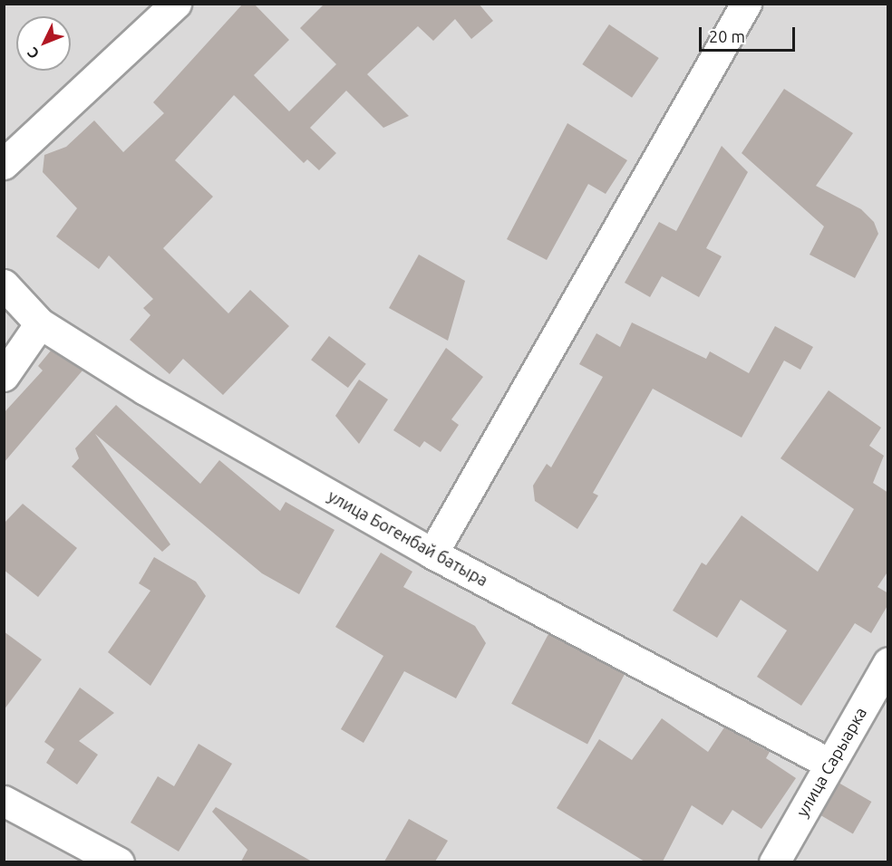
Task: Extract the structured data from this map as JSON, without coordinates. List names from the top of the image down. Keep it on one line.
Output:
{"streets":{"street":["улица Богенбай батыра","улица Сарыарка"]},"crossings":[["улица Богенбай батыра","улица Сарыарка"]],"scale_bar":"20 m","north":"bottom left"}
